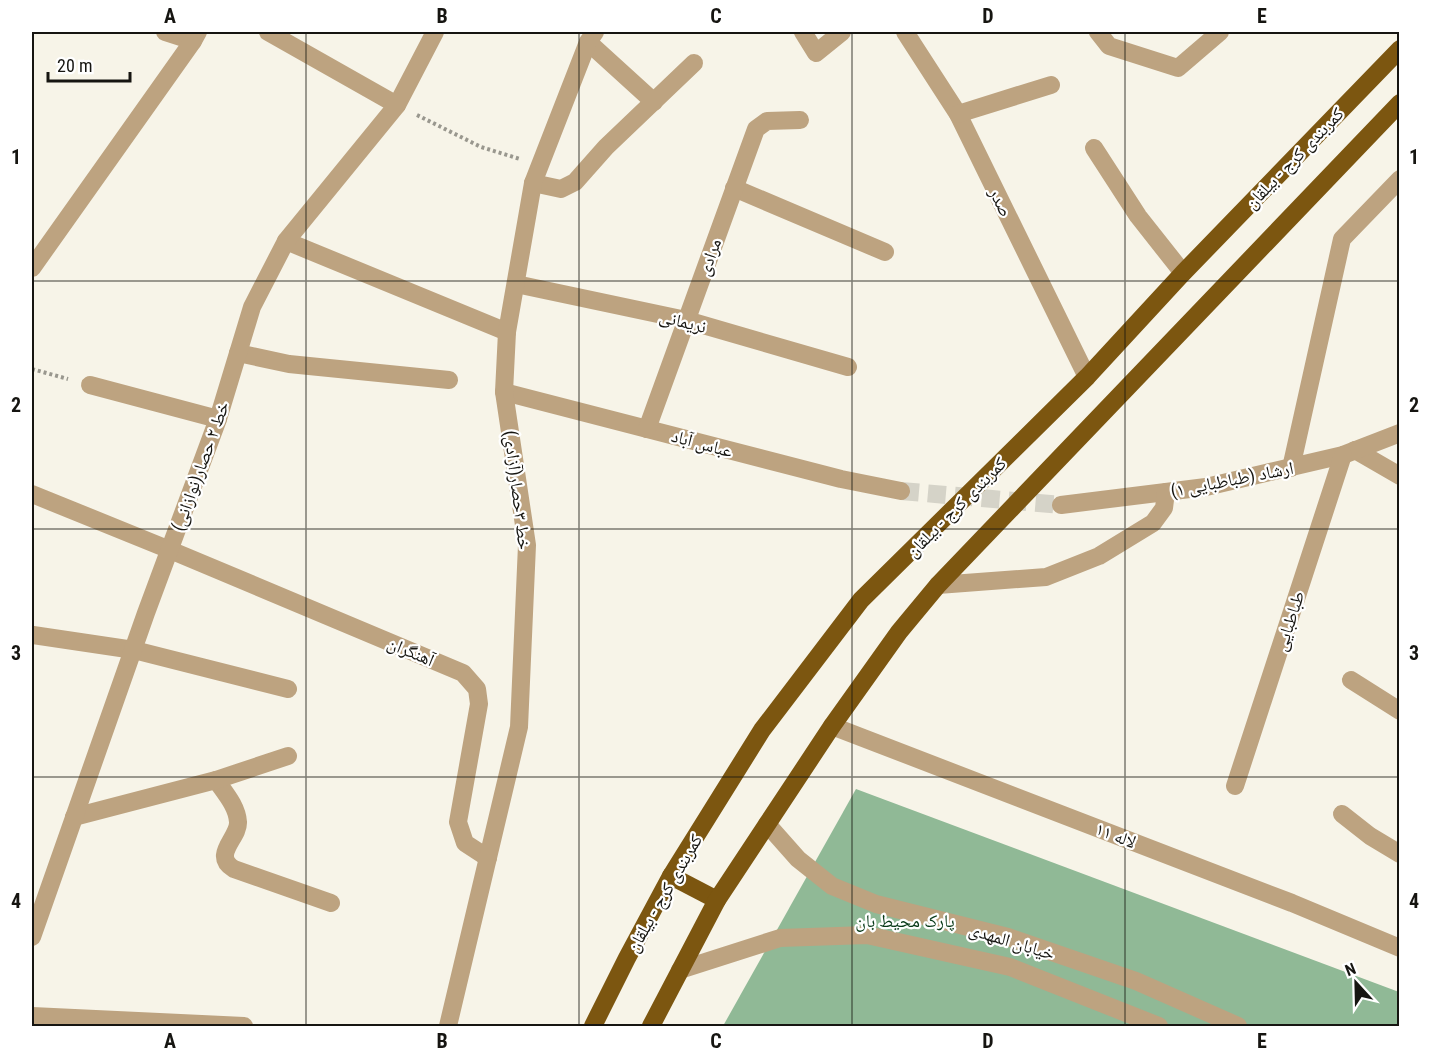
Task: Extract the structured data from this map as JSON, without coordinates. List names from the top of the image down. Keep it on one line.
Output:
{"streets":{"highway":["کمربندی کرج - بیلقان"],"street":["صدر","مرادی","نریمانی","عباس آباد","خط ۲ حصار(نوازانی)","ارشاد (طباطبایی ۱)","خط ۳حصار(آزادی)","طباطبایی","آهنگران","لاله ۱۱","خیابان المهدی"]},"crossings":[["کمربندی کرج - بیلقان","صدر"],["کمربندی کرج - بیلقان","لاله ۱۱"],["کمربندی کرج - بیلقان","خیابان المهدی"],["مرادی","نریمانی"],["مرادی","عباس آباد"],["نریمانی","خط ۳حصار(آزادی)"],["عباس آباد","خط ۳حصار(آزادی)"],["خط ۲ حصار(نوازانی)","آهنگران"],["ارشاد (طباطبایی ۱)","طباطبایی"],["خط ۳حصار(آزادی)","آهنگران"]],"parks":["پارک محیط بان"],"scale_bar":"20 m","north":"top","grid":{"columns":["A","B","C","D","E"],"rows":["1","2","3","4"]}}
